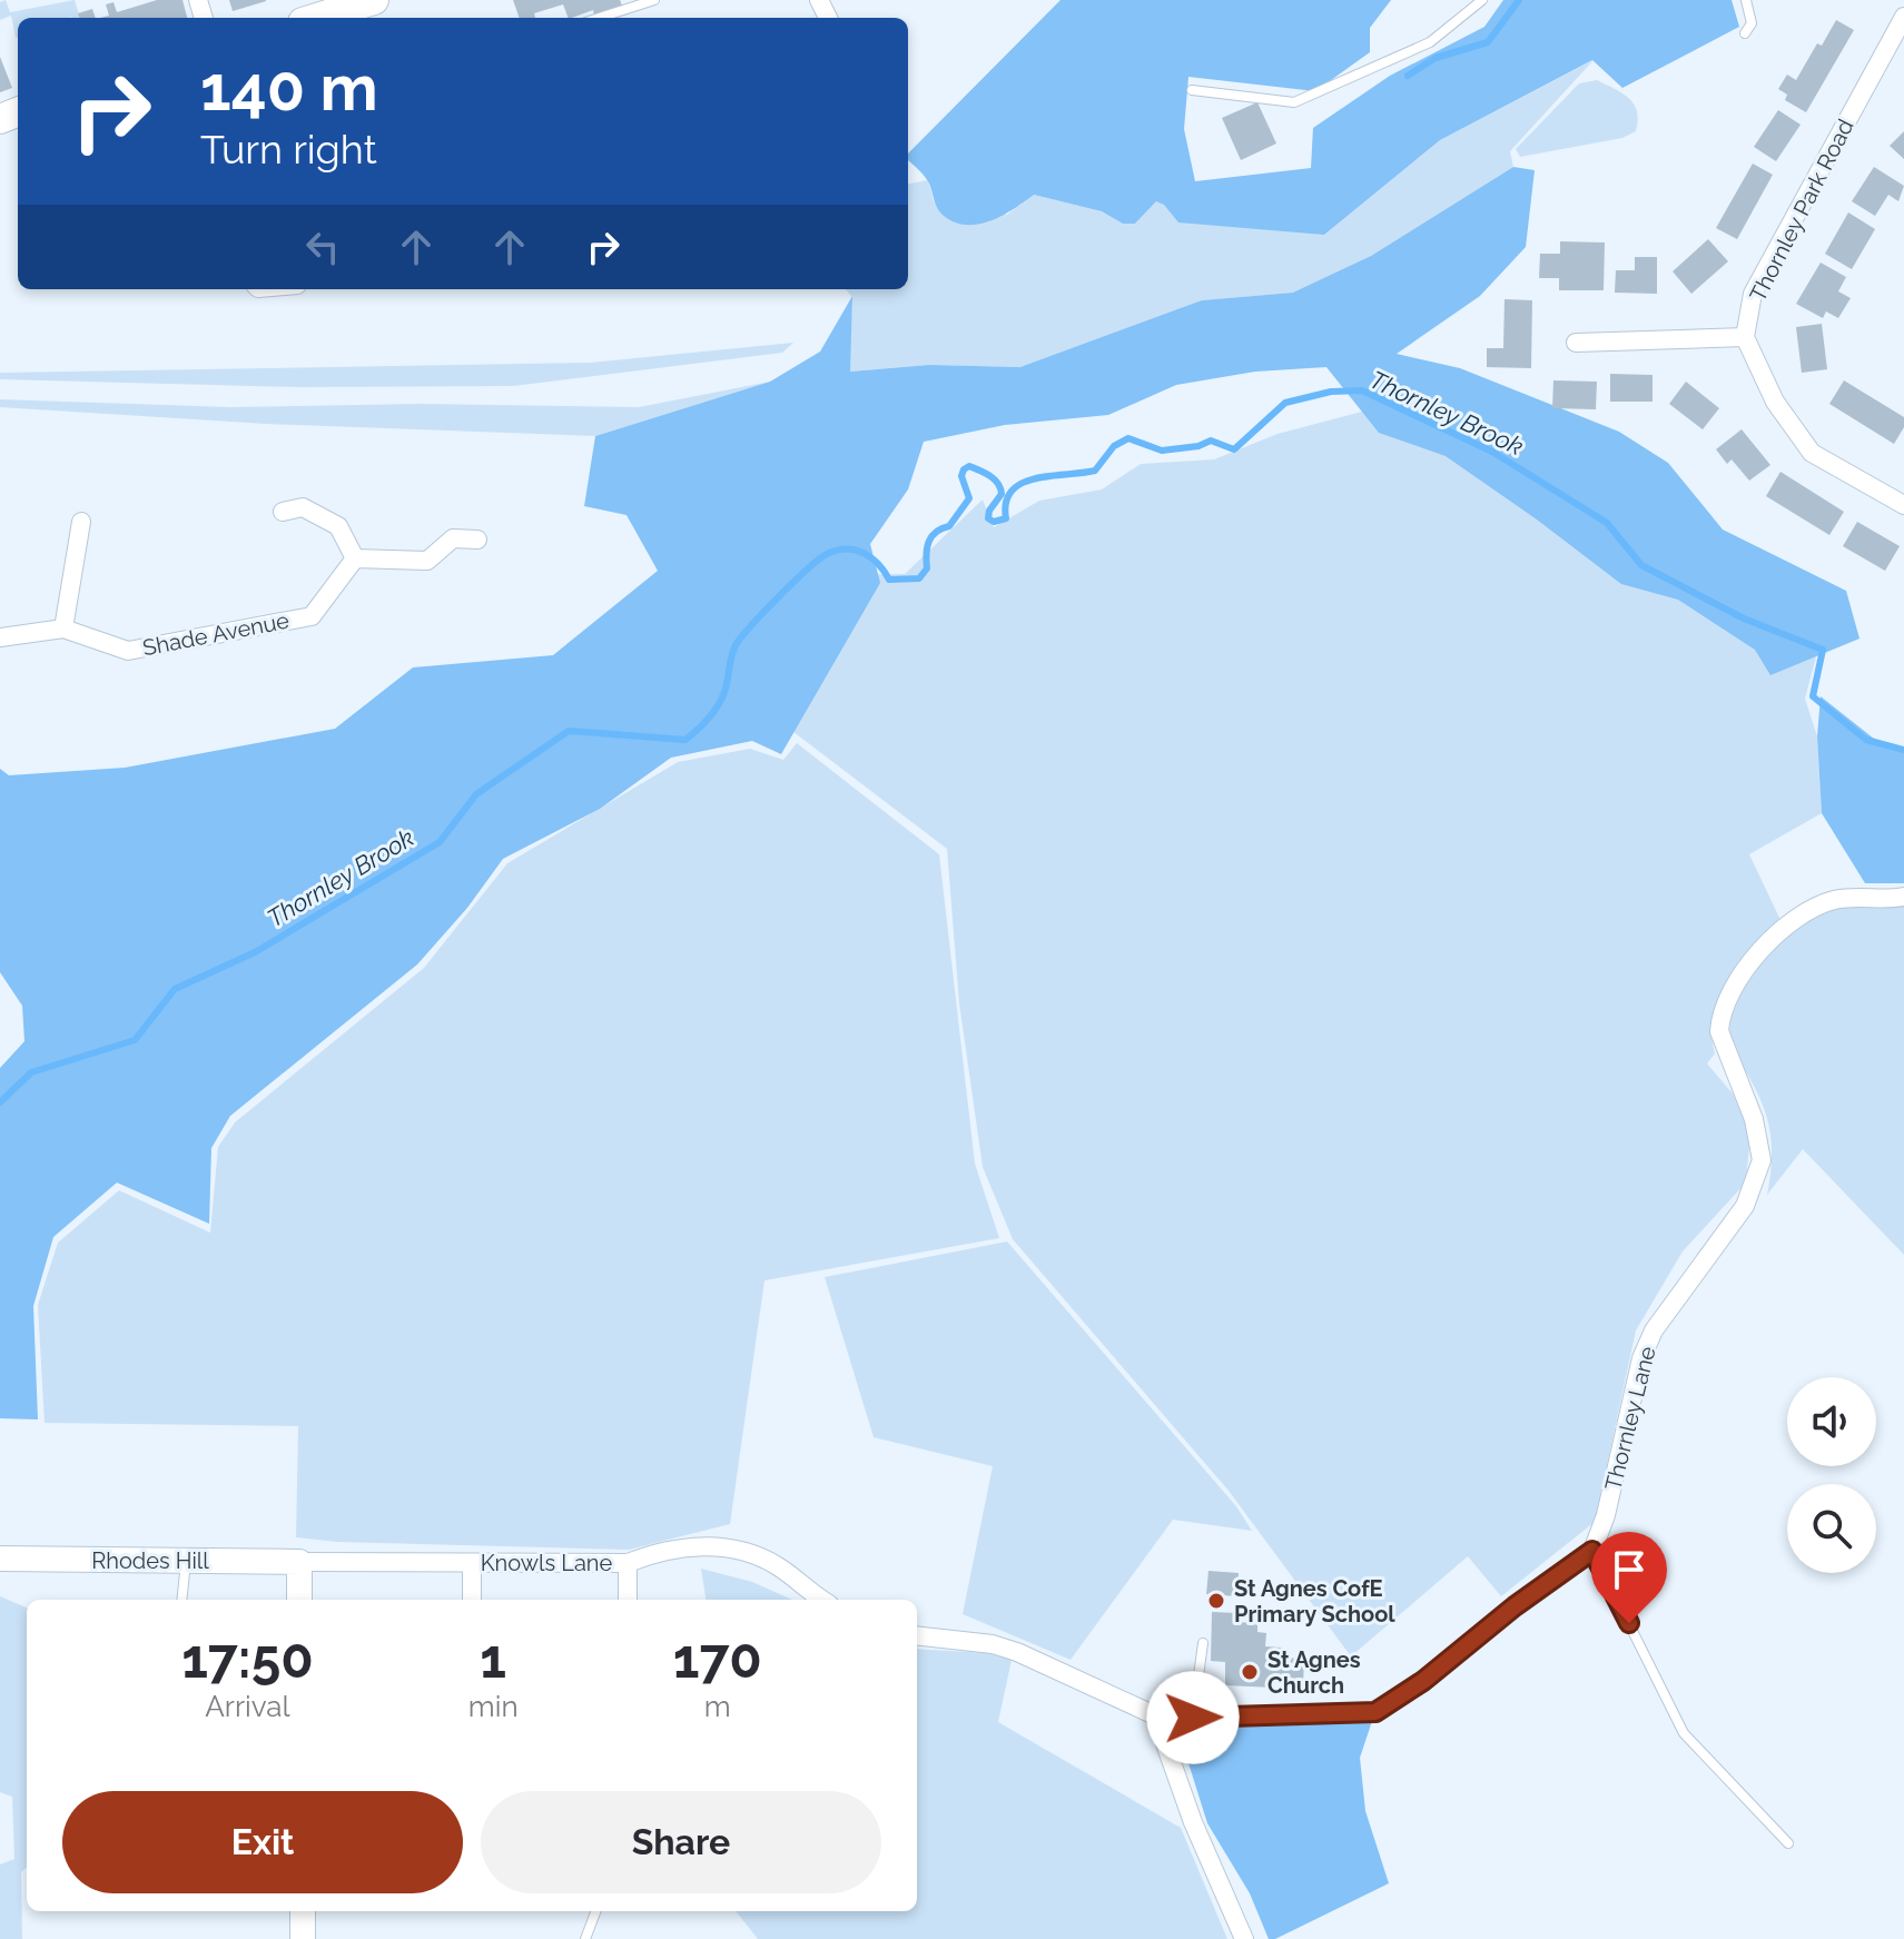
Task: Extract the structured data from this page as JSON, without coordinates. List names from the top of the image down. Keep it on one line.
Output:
{"streets":{"street":["Thornley Park Road","Shade Avenue","Thornley Lane","Rhodes Hill","Knowls Lane"]},"crossings":[["Rhodes Hill","Knowls Lane"]],"water":["Thornley Brook"],"places":["St Agnes CofE Primary School","St Agnes Church"],"page":{"turn":["140 m","Turn right"],"eta":["17:50","Arrival","1","min","170","m"],"buttons":["Exit","Share"]}}
